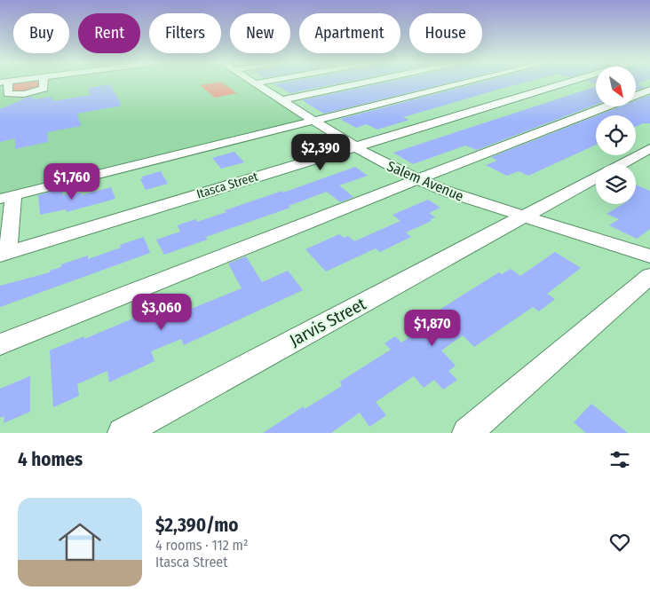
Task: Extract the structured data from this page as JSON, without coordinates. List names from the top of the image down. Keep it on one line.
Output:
{"streets":{"street":["Salem Avenue","Itasca Street","Jarvis Street"]},"crossings":[["Salem Avenue","Itasca Street"],["Salem Avenue","Jarvis Street"]],"north":"bottom right","page":{"chip":["Buy","Rent","Filters","New","Apartment","House"],"price":["$2,390","$1,760","$3,060","$1,870"],"heading":"4 homes","list":[{"name":"$2,390/mo","note":"4 rooms · 112 m² · Itasca Street"}]}}
